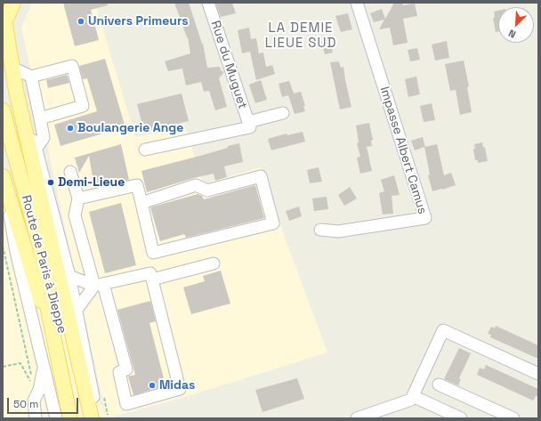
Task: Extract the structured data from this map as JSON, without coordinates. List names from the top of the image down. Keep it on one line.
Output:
{"streets":{"main road":["Route de Paris à Dieppe"],"street":["Rue du Muguet","Impasse Albert Camus"]},"districts":["LA DEMIE LIEUE SUD"],"places":["Univers Primeurs","Boulangerie Ange","Demi-Lieue","Midas"],"scale_bar":"50 m","north":"bottom left"}
